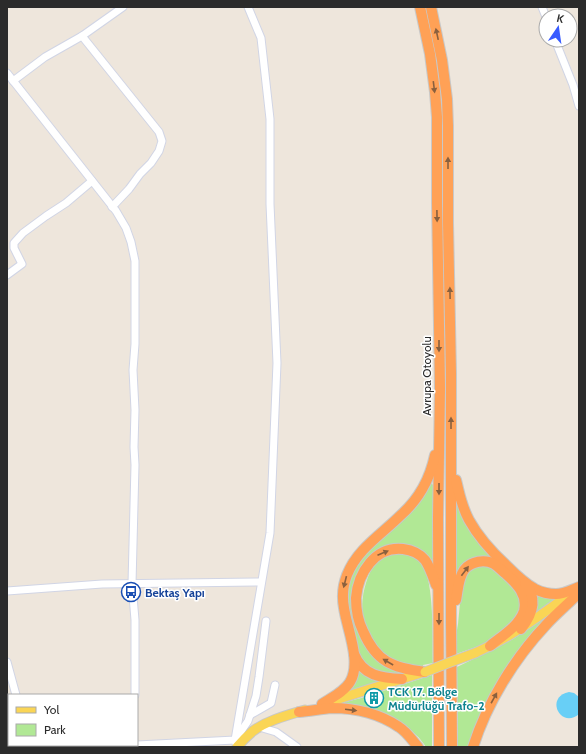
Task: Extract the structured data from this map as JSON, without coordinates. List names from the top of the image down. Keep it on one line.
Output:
{"streets":{"highway":["Avrupa Otoyolu"]},"places":{"bus stop":["Bektaş Yapı"],"building":["TCK 17. Bölge Müdürlüğü Trafo-2"]},"legend":["Yol","Park"],"north":"top"}
